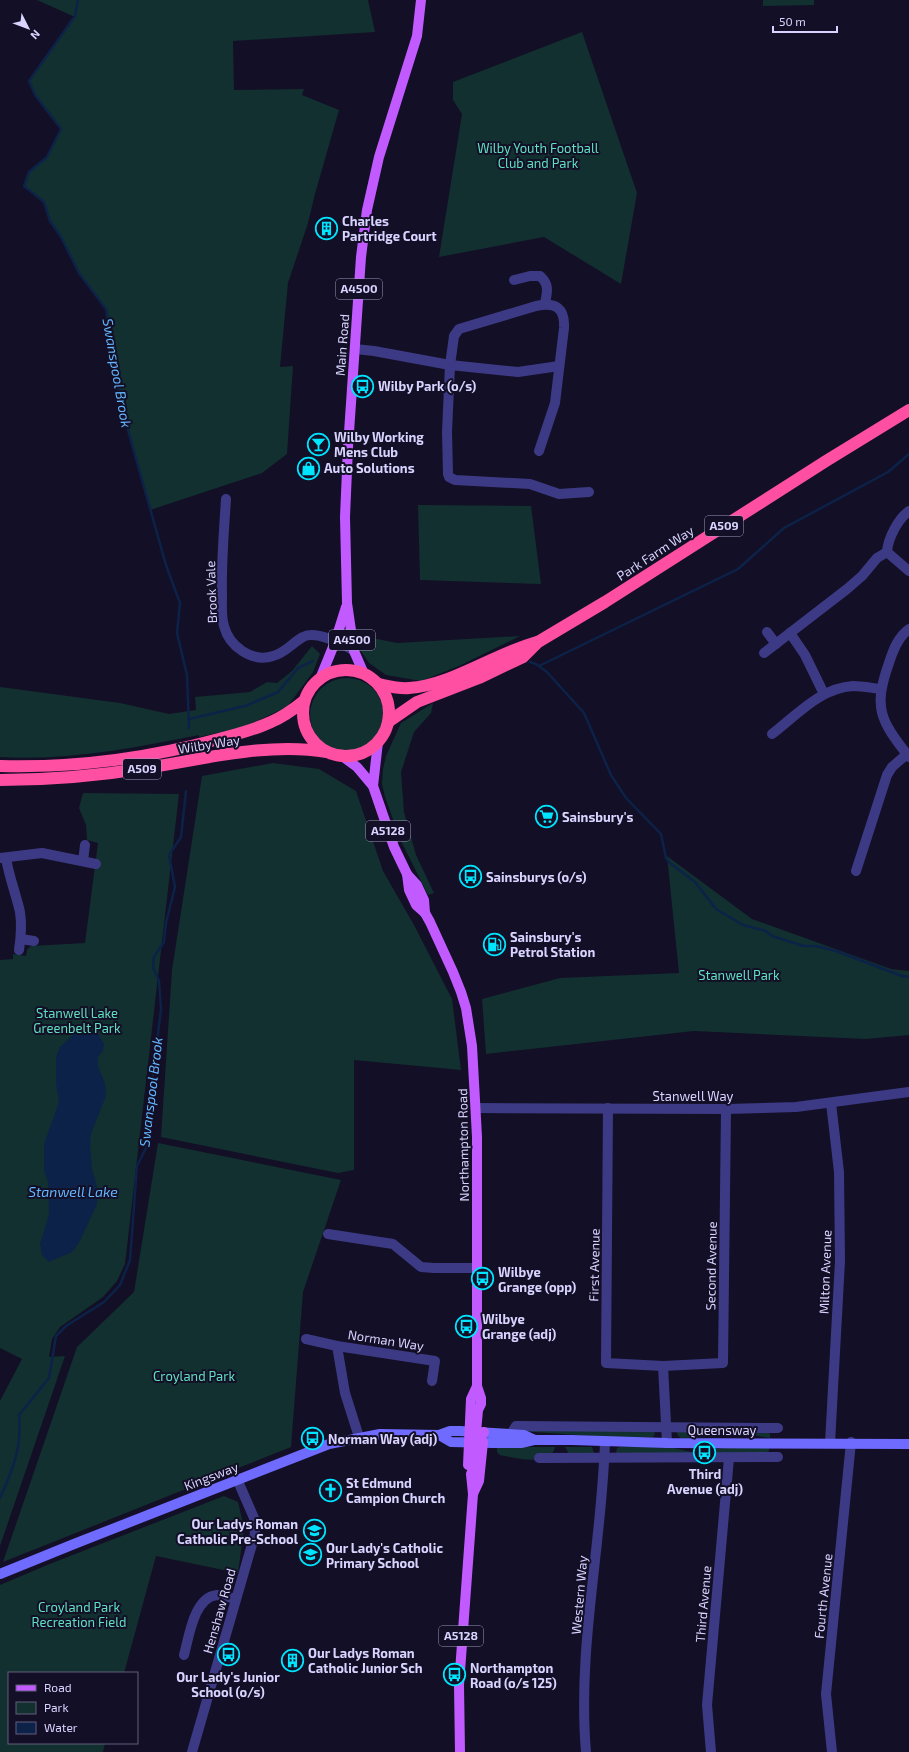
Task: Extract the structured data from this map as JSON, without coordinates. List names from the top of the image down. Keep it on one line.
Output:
{"streets":{"highway":["A509","Park Farm Way","Wilby Way"],"main road":["A4500","Main Road","A5128","Northampton Road"],"street":["Brook Vale","Stanwell Way","First Avenue","Second Avenue","Milton Avenue","Norman Way","Queensway","Kingsway","Western Way","Fourth Avenue","Third Avenue","Henshaw Road"]},"crossings":[["Main Road","Park Farm Way"],["Main Road","Brook Vale"],["Main Road","Wilby Way"],["Main Road","Northampton Road"],["Park Farm Way","Wilby Way"],["Park Farm Way","Northampton Road"],["Wilby Way","Northampton Road"],["Stanwell Way","Northampton Road"],["Stanwell Way","First Avenue"],["Stanwell Way","Second Avenue"],["Stanwell Way","Milton Avenue"],["Northampton Road","Queensway"],["Northampton Road","Kingsway"],["First Avenue","Second Avenue"],["Milton Avenue","Queensway"],["Norman Way","Kingsway"],["Queensway","Kingsway"],["Queensway","Western Way"],["Queensway","Fourth Avenue"],["Kingsway","Henshaw Road"]],"water":["Swanspool Brook","Stanwell Lake"],"parks":["Wilby Youth Football Club and Park","Stanwell Park","Stanwell Lake Greenbelt Park","Croyland Park","Croyland Park Recreation Field"],"places":{"building":["Charles Partridge Court","Our Ladys Roman Catholic Junior Sch"],"bus stop":["Wilby Park (o/s)","Sainsburys (o/s)","Wilbye Grange (opp)","Wilbye Grange (adj)","Norman Way (adj)","Third Avenue (adj)","Our Lady's Junior School (o/s)","Northampton Road (o/s 125)"],"bar":["Wilby Working Mens Club"],"shop":["Auto Solutions"],"supermarket":["Sainsbury's"],"fuel station":["Sainsbury's Petrol Station"],"church":["St Edmund Campion Church"],"school or university":["Our Ladys Roman Catholic Pre-School","Our Lady's Catholic Primary School"]},"legend":["Road","Park","Water"],"scale_bar":"50 m","north":"bottom right"}
